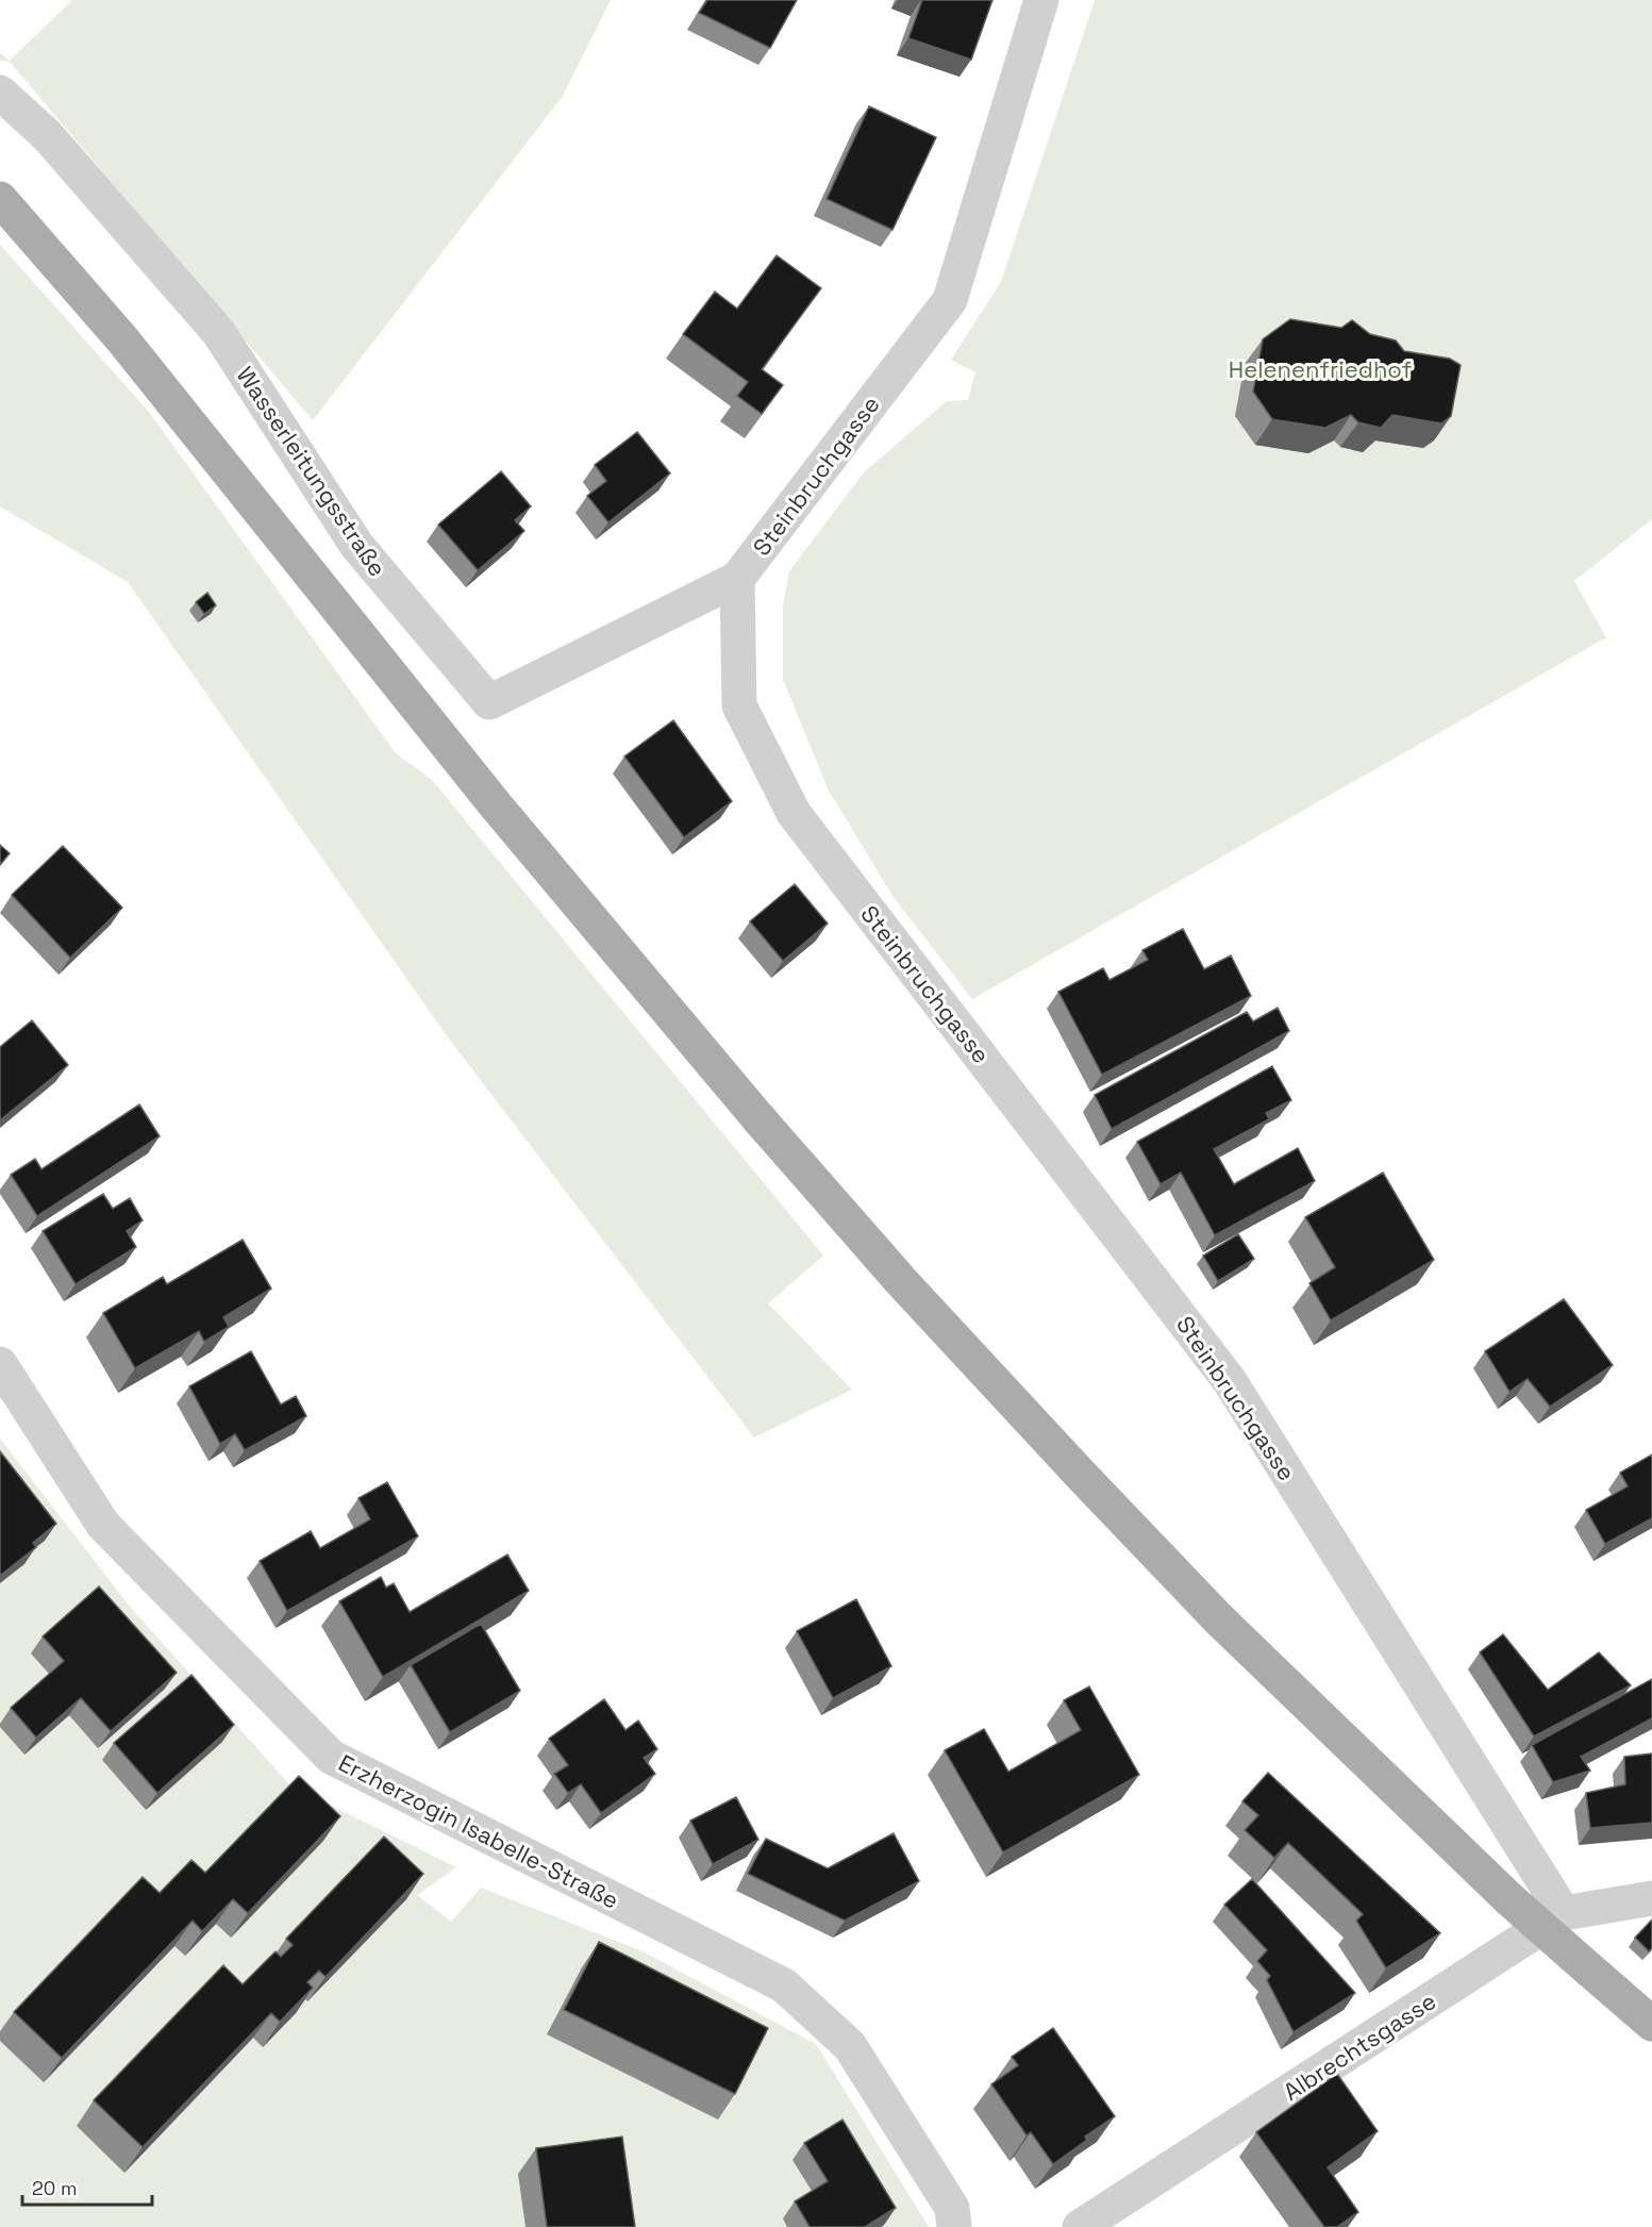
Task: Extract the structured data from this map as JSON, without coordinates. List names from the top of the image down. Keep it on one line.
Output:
{"streets":{"street":["Wasserleitungsstraße","Steinbruchgasse","Erzherzogin Isabelle-Straße","Albrechtsgasse"]},"crossings":[["Wasserleitungsstraße","Steinbruchgasse"],["Steinbruchgasse","Albrechtsgasse"]],"parks":["Helenenfriedhof"],"scale_bar":"20 m"}
